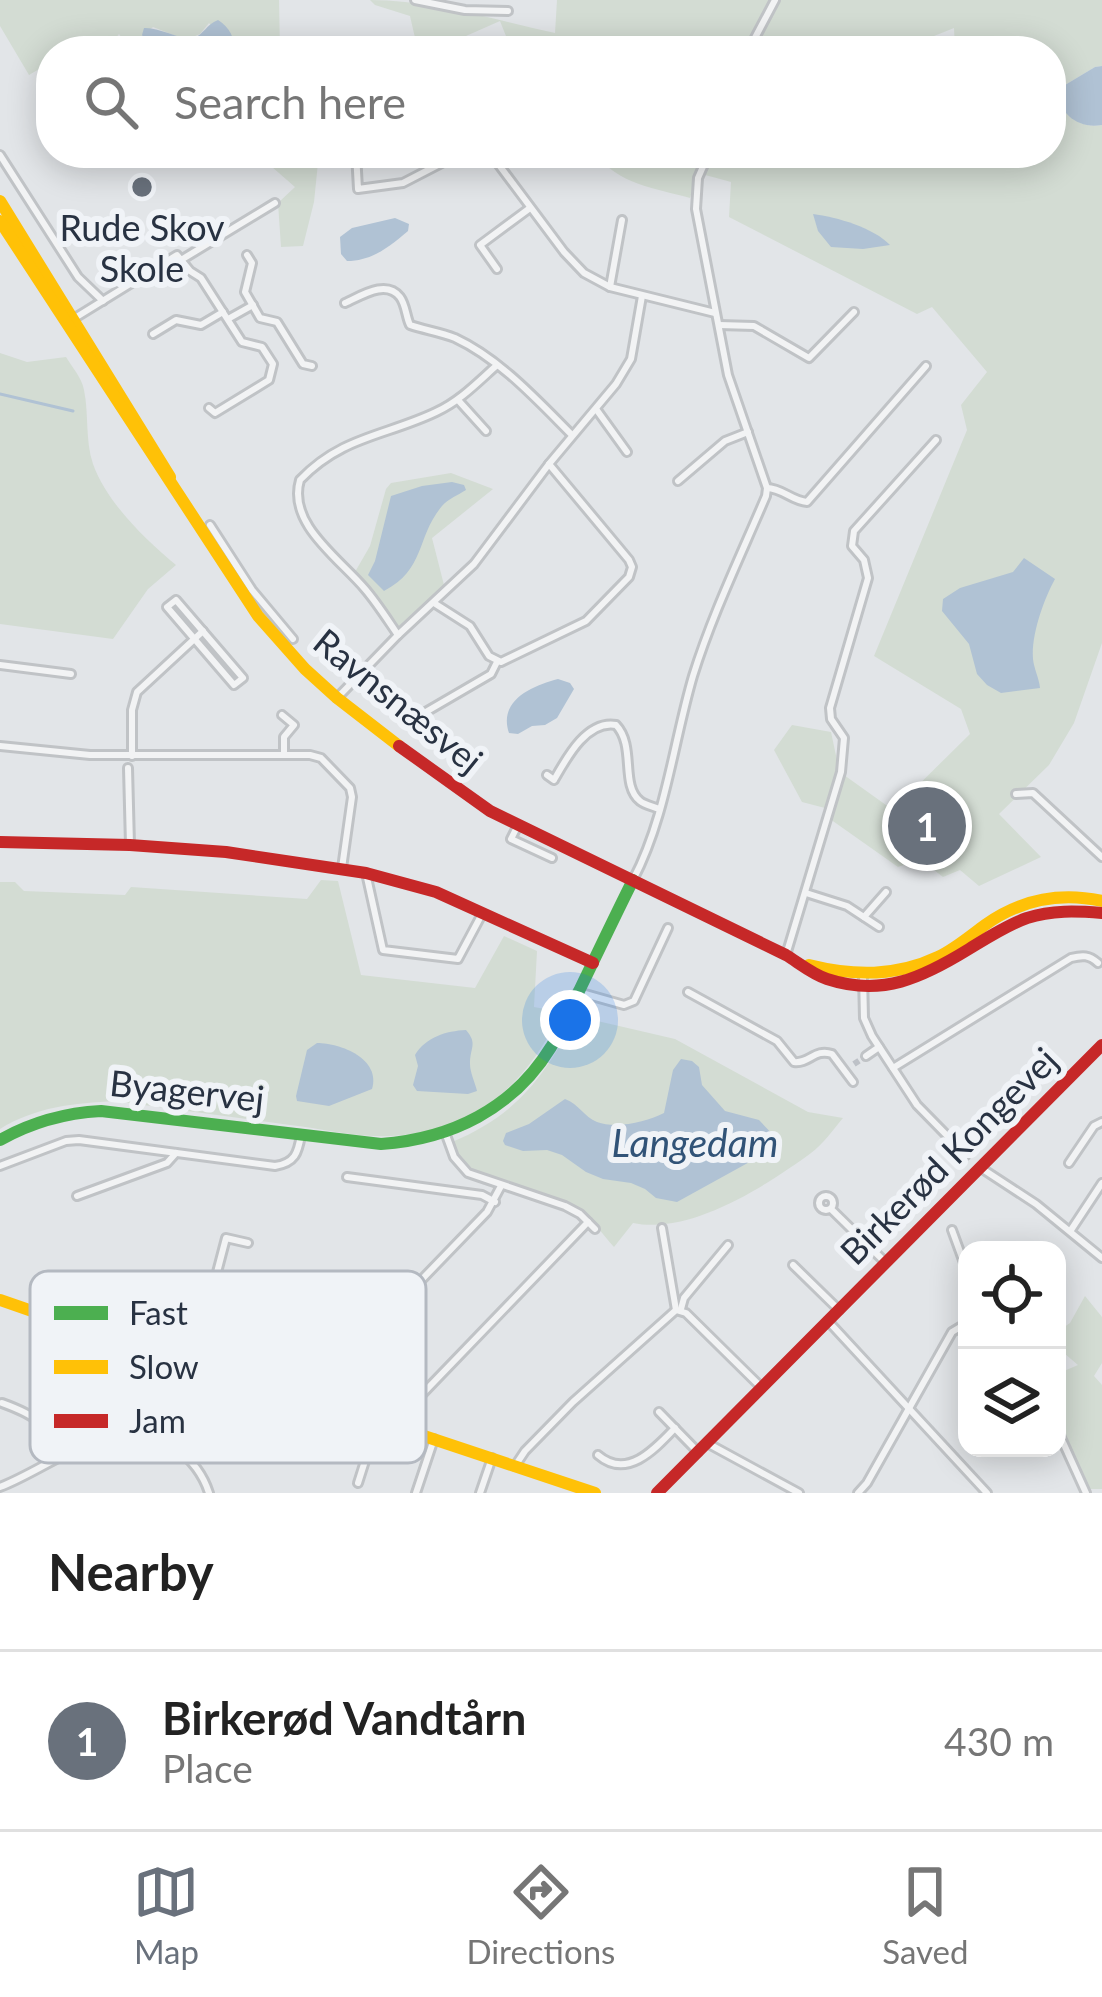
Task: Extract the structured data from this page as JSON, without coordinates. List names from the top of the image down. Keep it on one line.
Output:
{"streets":{"main road":["Ravnsnæsvej","Byagervej","Birkerød Kongevej"]},"crossings":[["Ravnsnæsvej","Byagervej"]],"water":["Langedam"],"places":["Rude Skov Skole"],"legend":["Fast","Slow","Jam"],"page":{"search":"Search here","pins":"1","heading":"Nearby","list":[{"mark":"1","name":"Birkerød Vandtårn","note":"Place","value":"430 m"}],"nav":["Map","Directions","Saved"]}}
